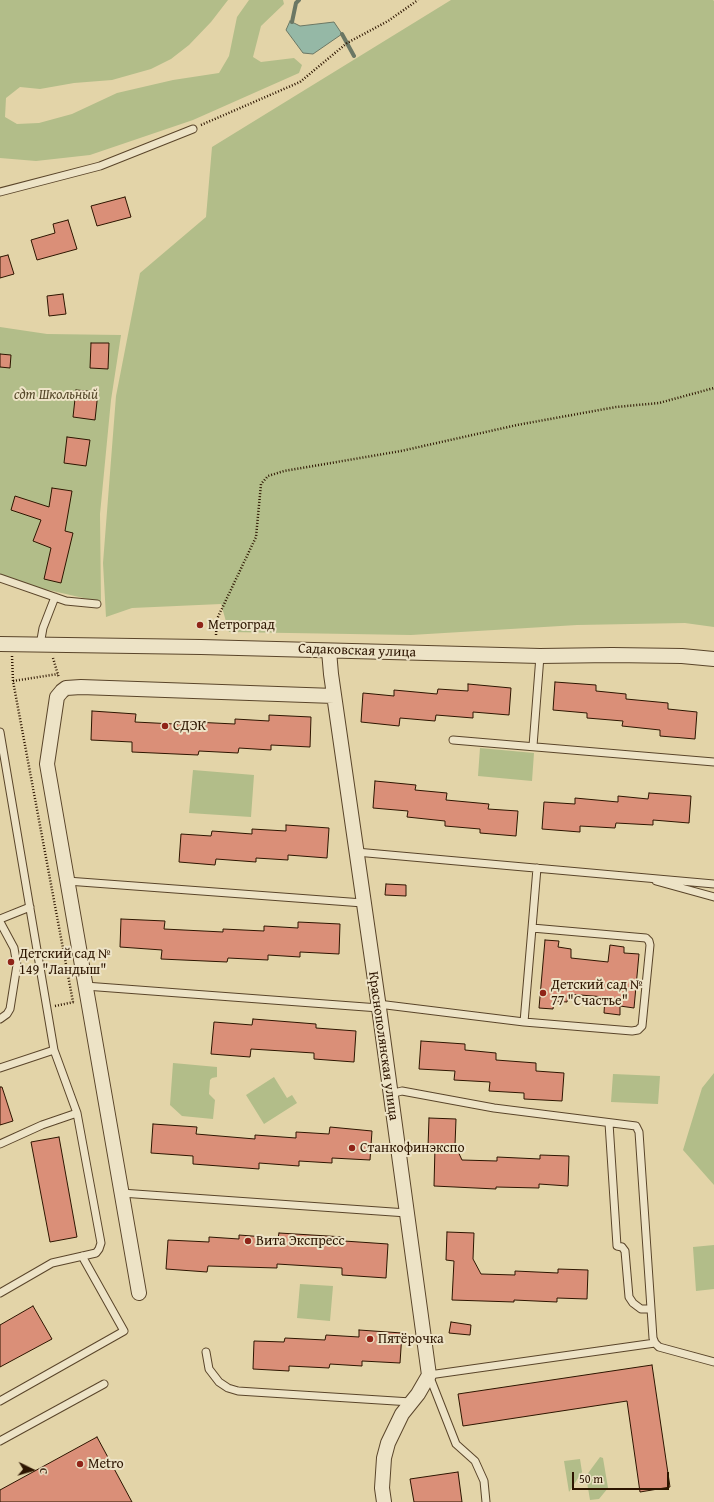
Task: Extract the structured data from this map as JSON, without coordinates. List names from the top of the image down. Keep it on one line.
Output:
{"streets":{"street":["Садаковская улица","Краснополянская улица"]},"crossings":[["Садаковская улица","Краснополянская улица"]],"parks":["сдт Школьный"],"places":["Метроград","СДЭК","Детский сад № 149 \"Ландыш\"","Детский сад № 77 \"Счастье\"","Станкофинэкспо","Вита Экспресс","Пятёрочка","Metro"],"scale_bar":"50 m","north":"right"}
